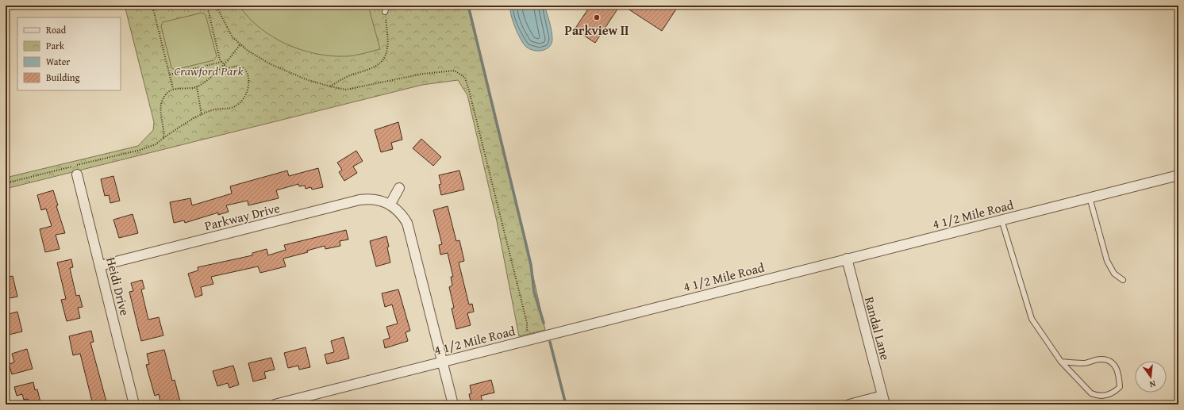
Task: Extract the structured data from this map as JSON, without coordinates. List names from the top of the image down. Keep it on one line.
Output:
{"streets":{"street":["4 1/2 Mile Road","Parkway Drive","Heidi Drive","Randal Lane"]},"crossings":[["4 1/2 Mile Road","Randal Lane"],["Parkway Drive","Heidi Drive"]],"parks":["Crawford Park"],"places":["Parkview II"],"legend":["Road","Park","Water","Building"],"north":"bottom"}
